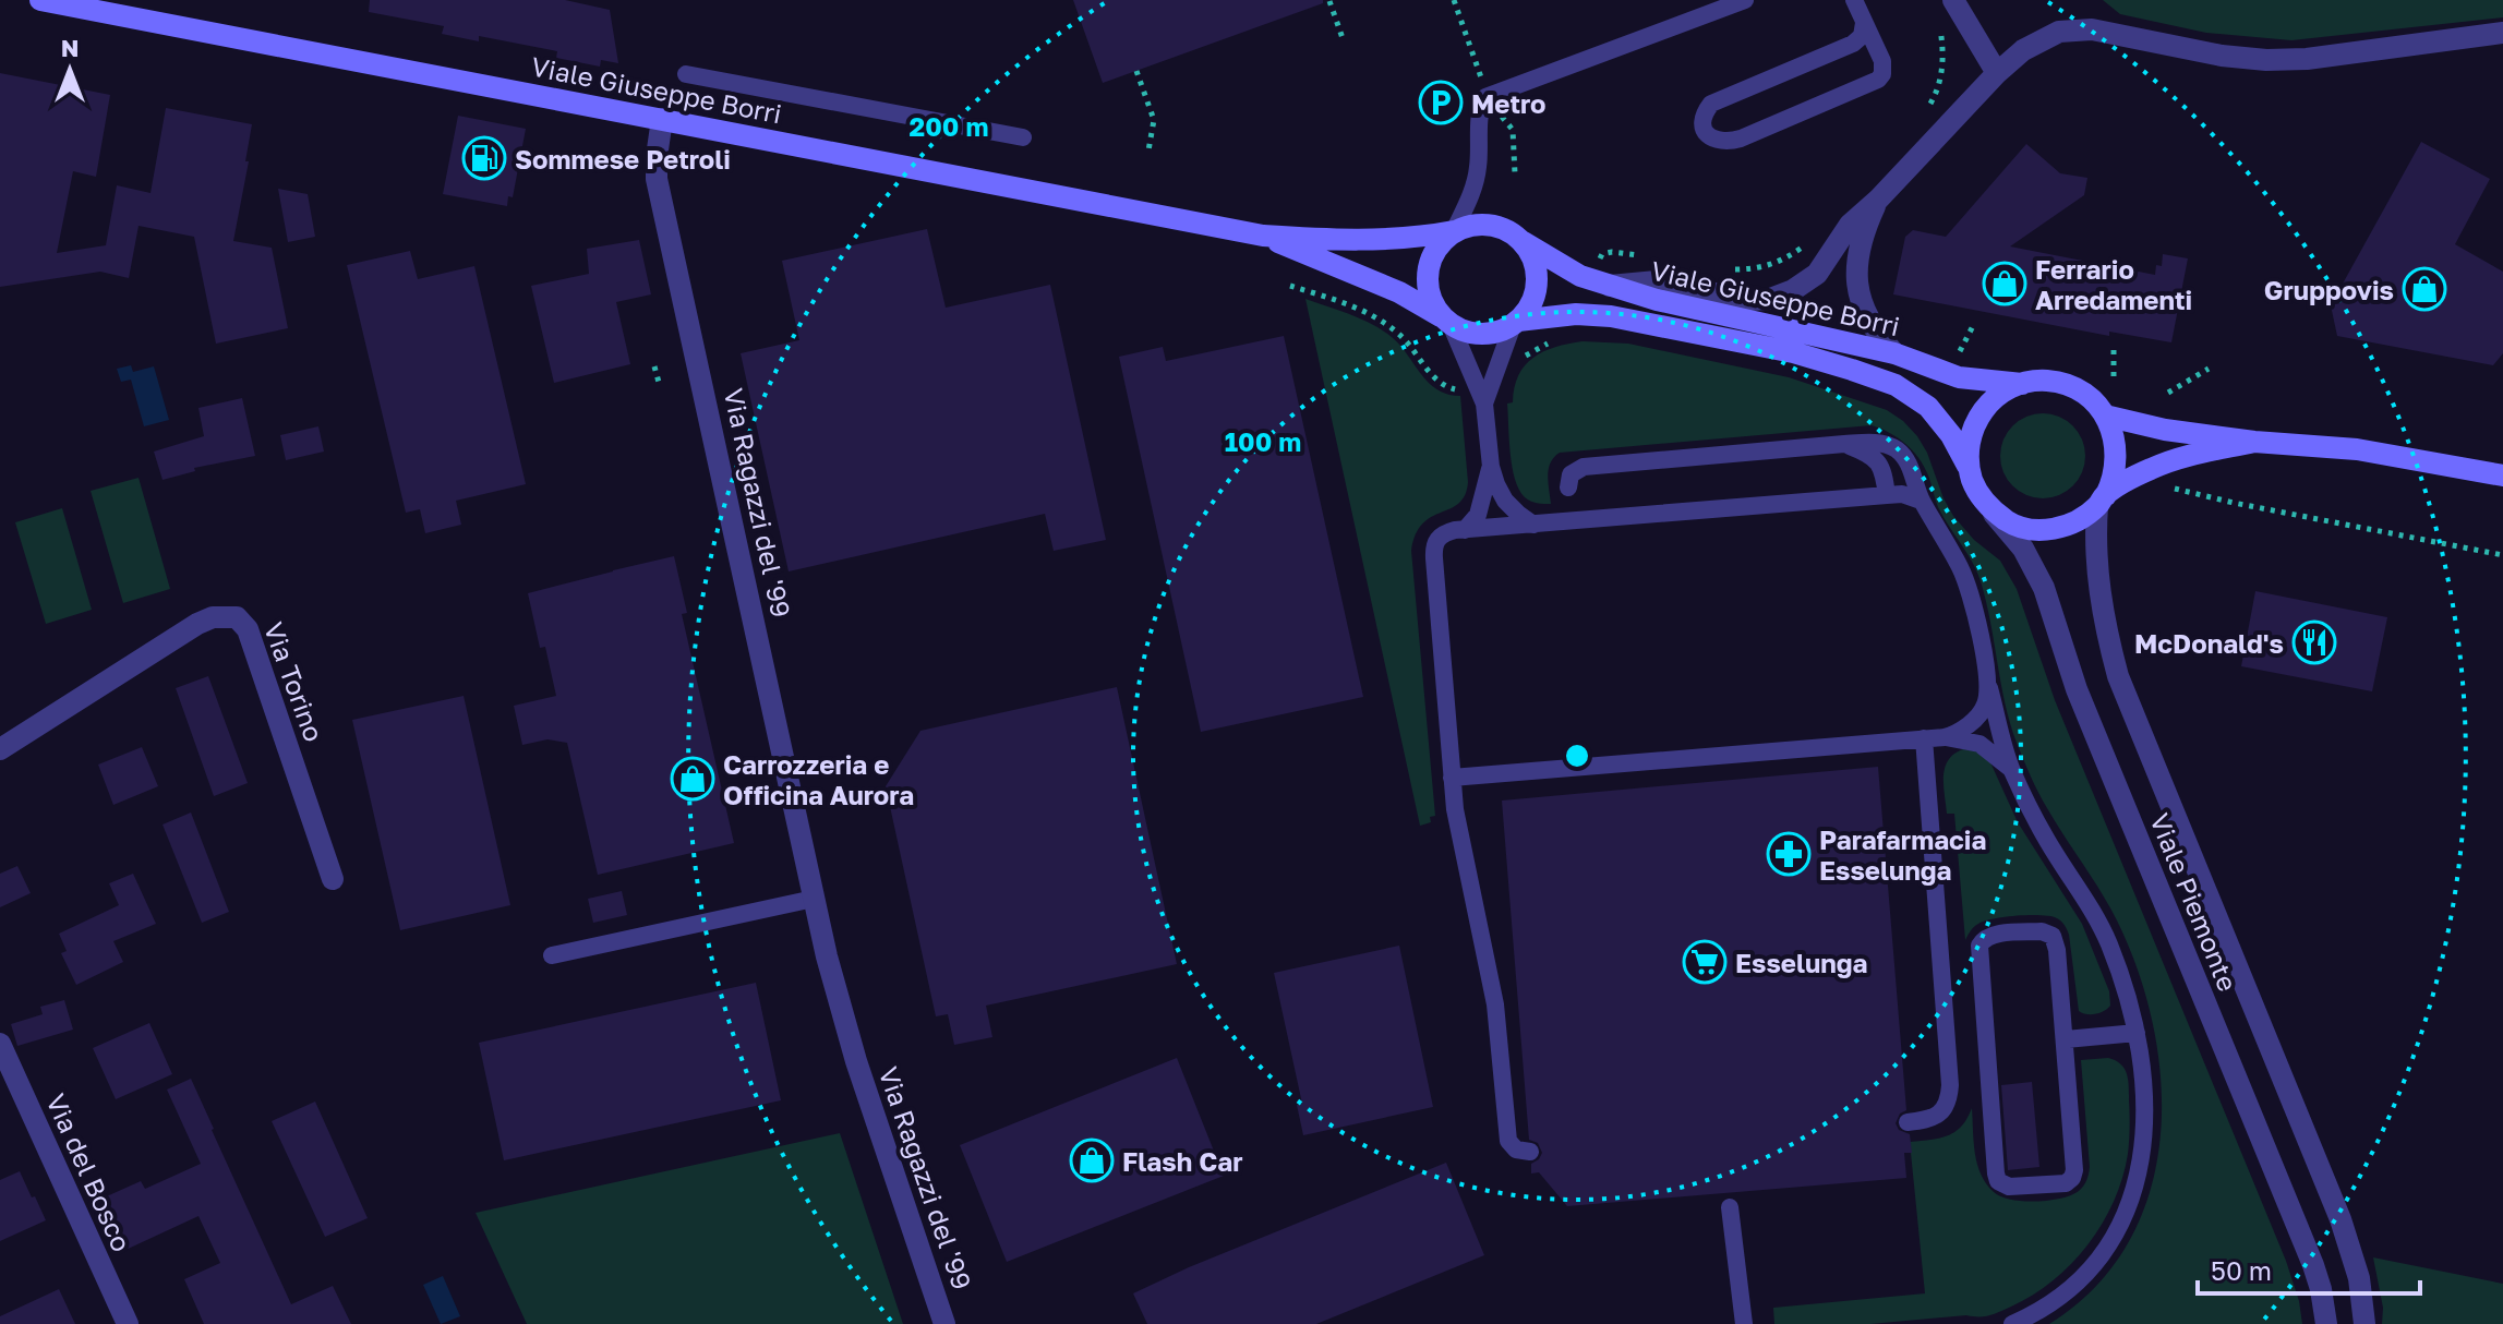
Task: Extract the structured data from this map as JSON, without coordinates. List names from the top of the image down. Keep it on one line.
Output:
{"streets":{"main road":["Viale Giuseppe Borri"],"street":["Via Ragazzi del '99","Via Torino","Viale Piemonte","Via del Bosco"]},"crossings":[["Viale Giuseppe Borri","Via Ragazzi del '99"],["Viale Giuseppe Borri","Viale Piemonte"]],"places":{"parking":["Metro"],"fuel station":["Sommese Petroli"],"shop":["Ferrario Arredamenti","Gruppovis","Carrozzeria e Officina Aurora","Flash Car"],"restaurant":["McDonald's"],"pharmacy":["Parafarmacia Esselunga"],"supermarket":["Esselunga"]},"scale_bar":"50 m","north":"top","rings":["200 m","100 m"]}
